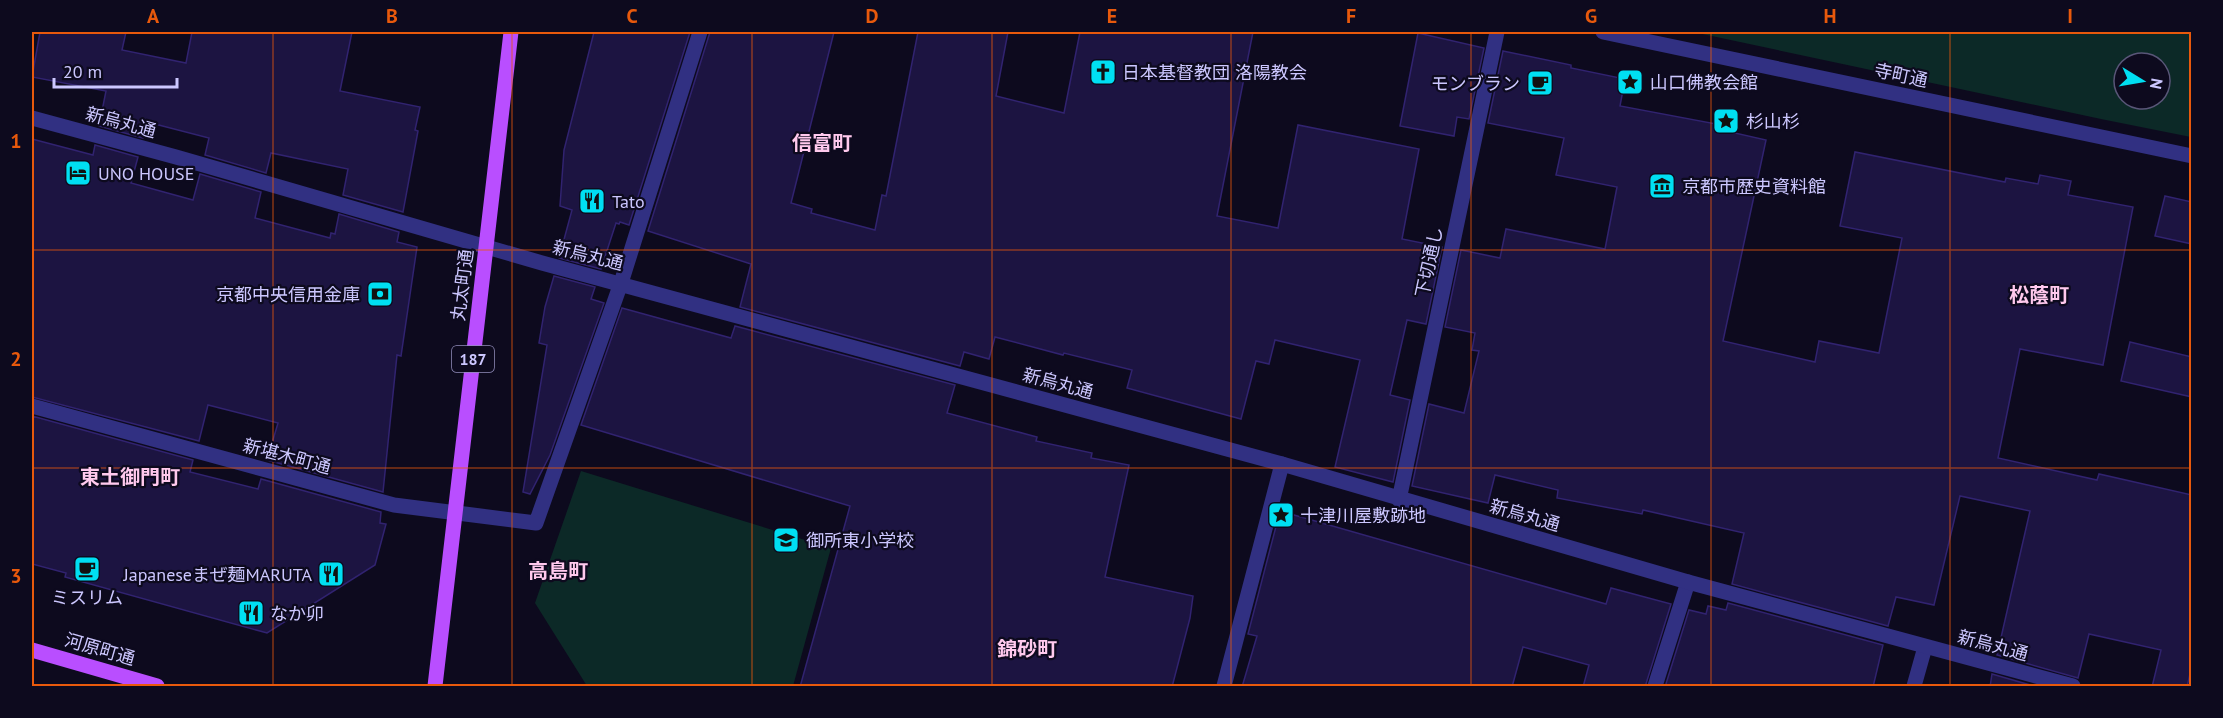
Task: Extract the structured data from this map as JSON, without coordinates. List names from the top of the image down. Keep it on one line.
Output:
{"streets":{"main road":["丸太町通","187","河原町通"],"street":["寺町通","新烏丸通","下切通し","新堪木町通"]},"crossings":[["新烏丸通","下切通し"],["新烏丸通","丸太町通"],["新烏丸通","新堪木町通"],["丸太町通","新堪木町通"]],"districts":["信富町","松蔭町","東土御門町","高島町","錦砂町"],"places":{"church":["日本基督教団 洛陽教会"],"place":["山口佛教会館","杉山杉","十津川屋敷跡地"],"cafe":["モンブラン","ミスリム"],"hotel":["UNO HOUSE"],"museum":["京都市歴史資料館"],"restaurant":["Tato","Japaneseまぜ麺MARUTA","なか卯"],"bank":["京都中央信用金庫"],"school or university":["御所東小学校"]},"scale_bar":"20 m","north":"right","grid":{"columns":["A","B","C","D","E","F","G","H","I"],"rows":["1","2","3"]}}
